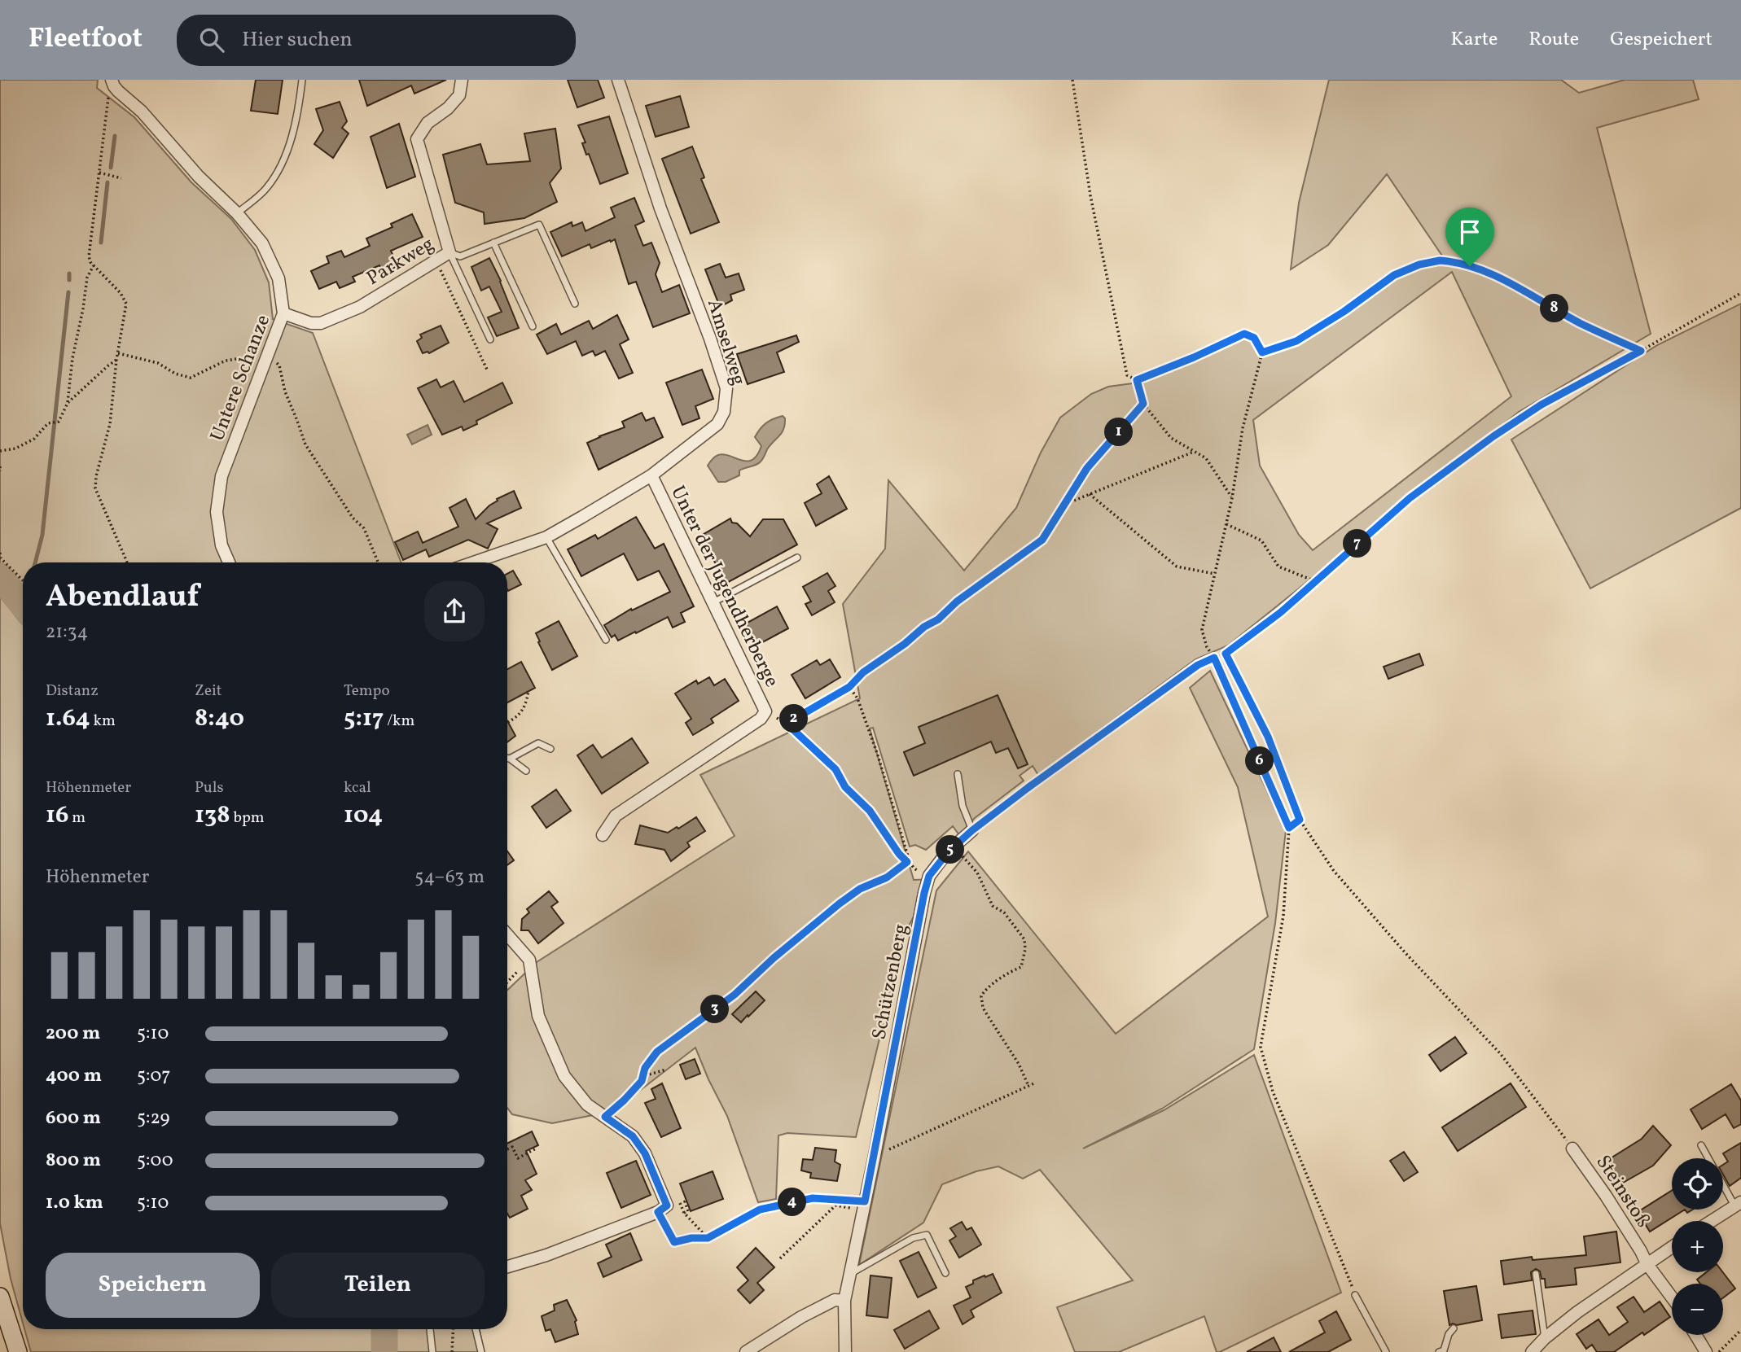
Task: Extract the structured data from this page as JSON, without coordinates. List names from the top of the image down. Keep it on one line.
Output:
{"streets":{"street":["Parkweg","Amselweg","Untere Schanze","Unter der Jugendherberge","Schützenberg","Steinstoß"]},"crossings":[["Parkweg","Untere Schanze"],["Amselweg","Unter der Jugendherberge"]],"page":{"header":"Fleetfoot","search":"Hier suchen","nav":["Karte","Route","Gespeichert"],"pins":["8","1","7","2","6","5","3","4"],"heading":["Abendlauf","21:34"],"stats":[["Distanz","1.64 km"],["Zeit","8:40"],["Tempo","5:17 /km"],["Höhenmeter","16 m"],["Puls","138 bpm"],["kcal","104"]],"chart":["Höhenmeter","54–63 m"],"list":[{"name":"200 m","note":"5:10"},{"name":"400 m","note":"5:07"},{"name":"600 m","note":"5:29"},{"name":"800 m","note":"5:00"},{"name":"1.0 km","note":"5:10"}],"map_buttons":["+","−"],"buttons":["Speichern","Teilen"]}}
